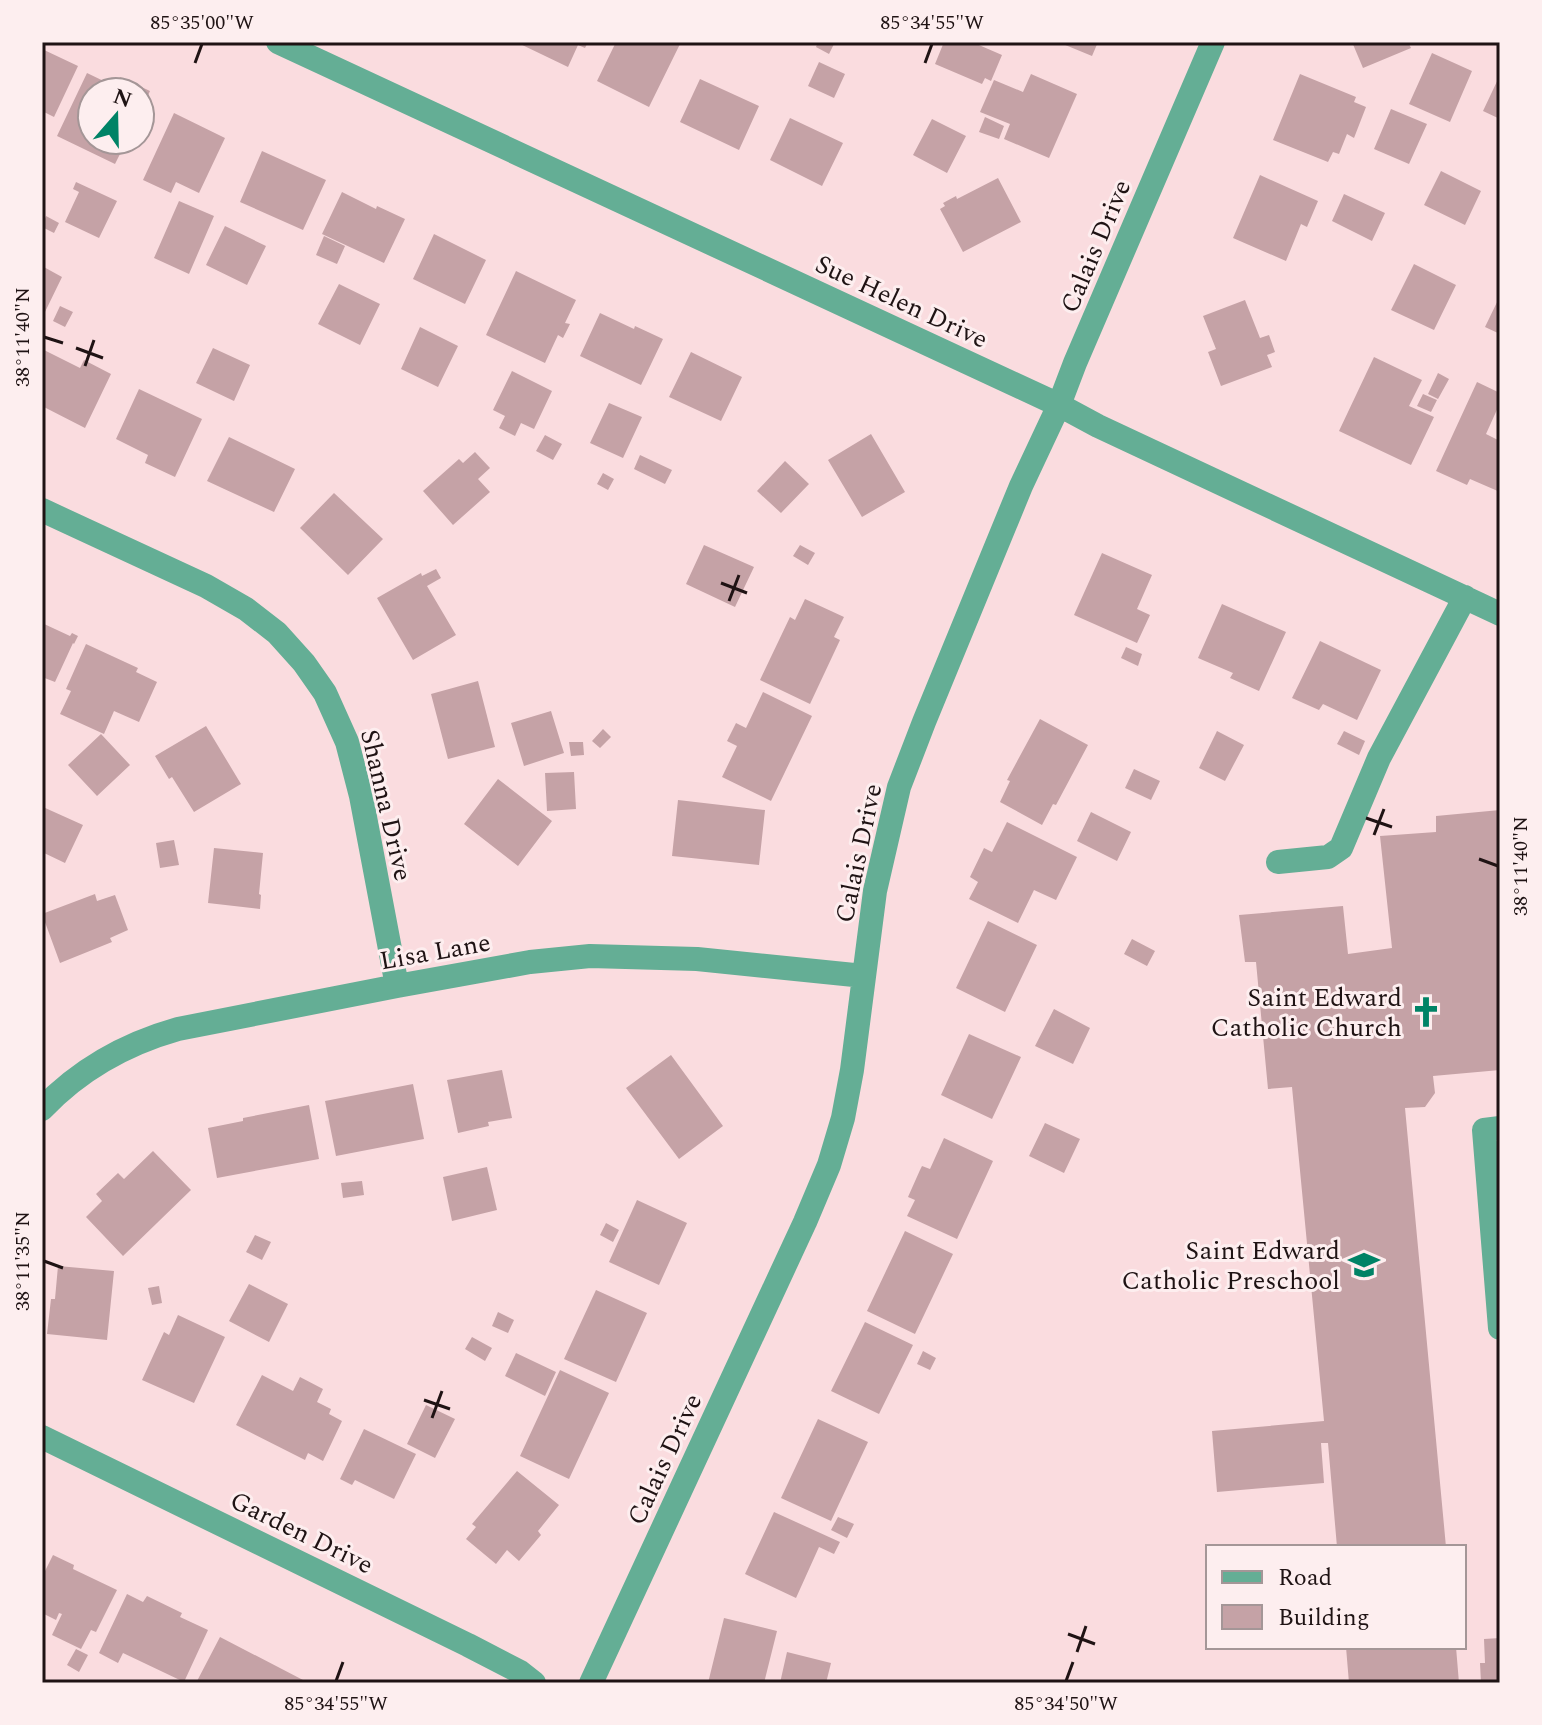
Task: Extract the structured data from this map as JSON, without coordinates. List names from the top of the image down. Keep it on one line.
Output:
{"streets":{"street":["Calais Drive","Sue Helen Drive","Shanna Drive","Lisa Lane","Garden Drive"]},"crossings":[["Calais Drive","Sue Helen Drive"],["Calais Drive","Lisa Lane"],["Shanna Drive","Lisa Lane"]],"places":{"church":["Saint Edward Catholic Church"],"school or university":["Saint Edward Catholic Preschool"]},"legend":["Road","Building"],"north":"top","coordinates":["85°35'00\"W","85°34'55\"W","38°11'40\"N","38°11'35\"N","85°34'50\"W"]}
